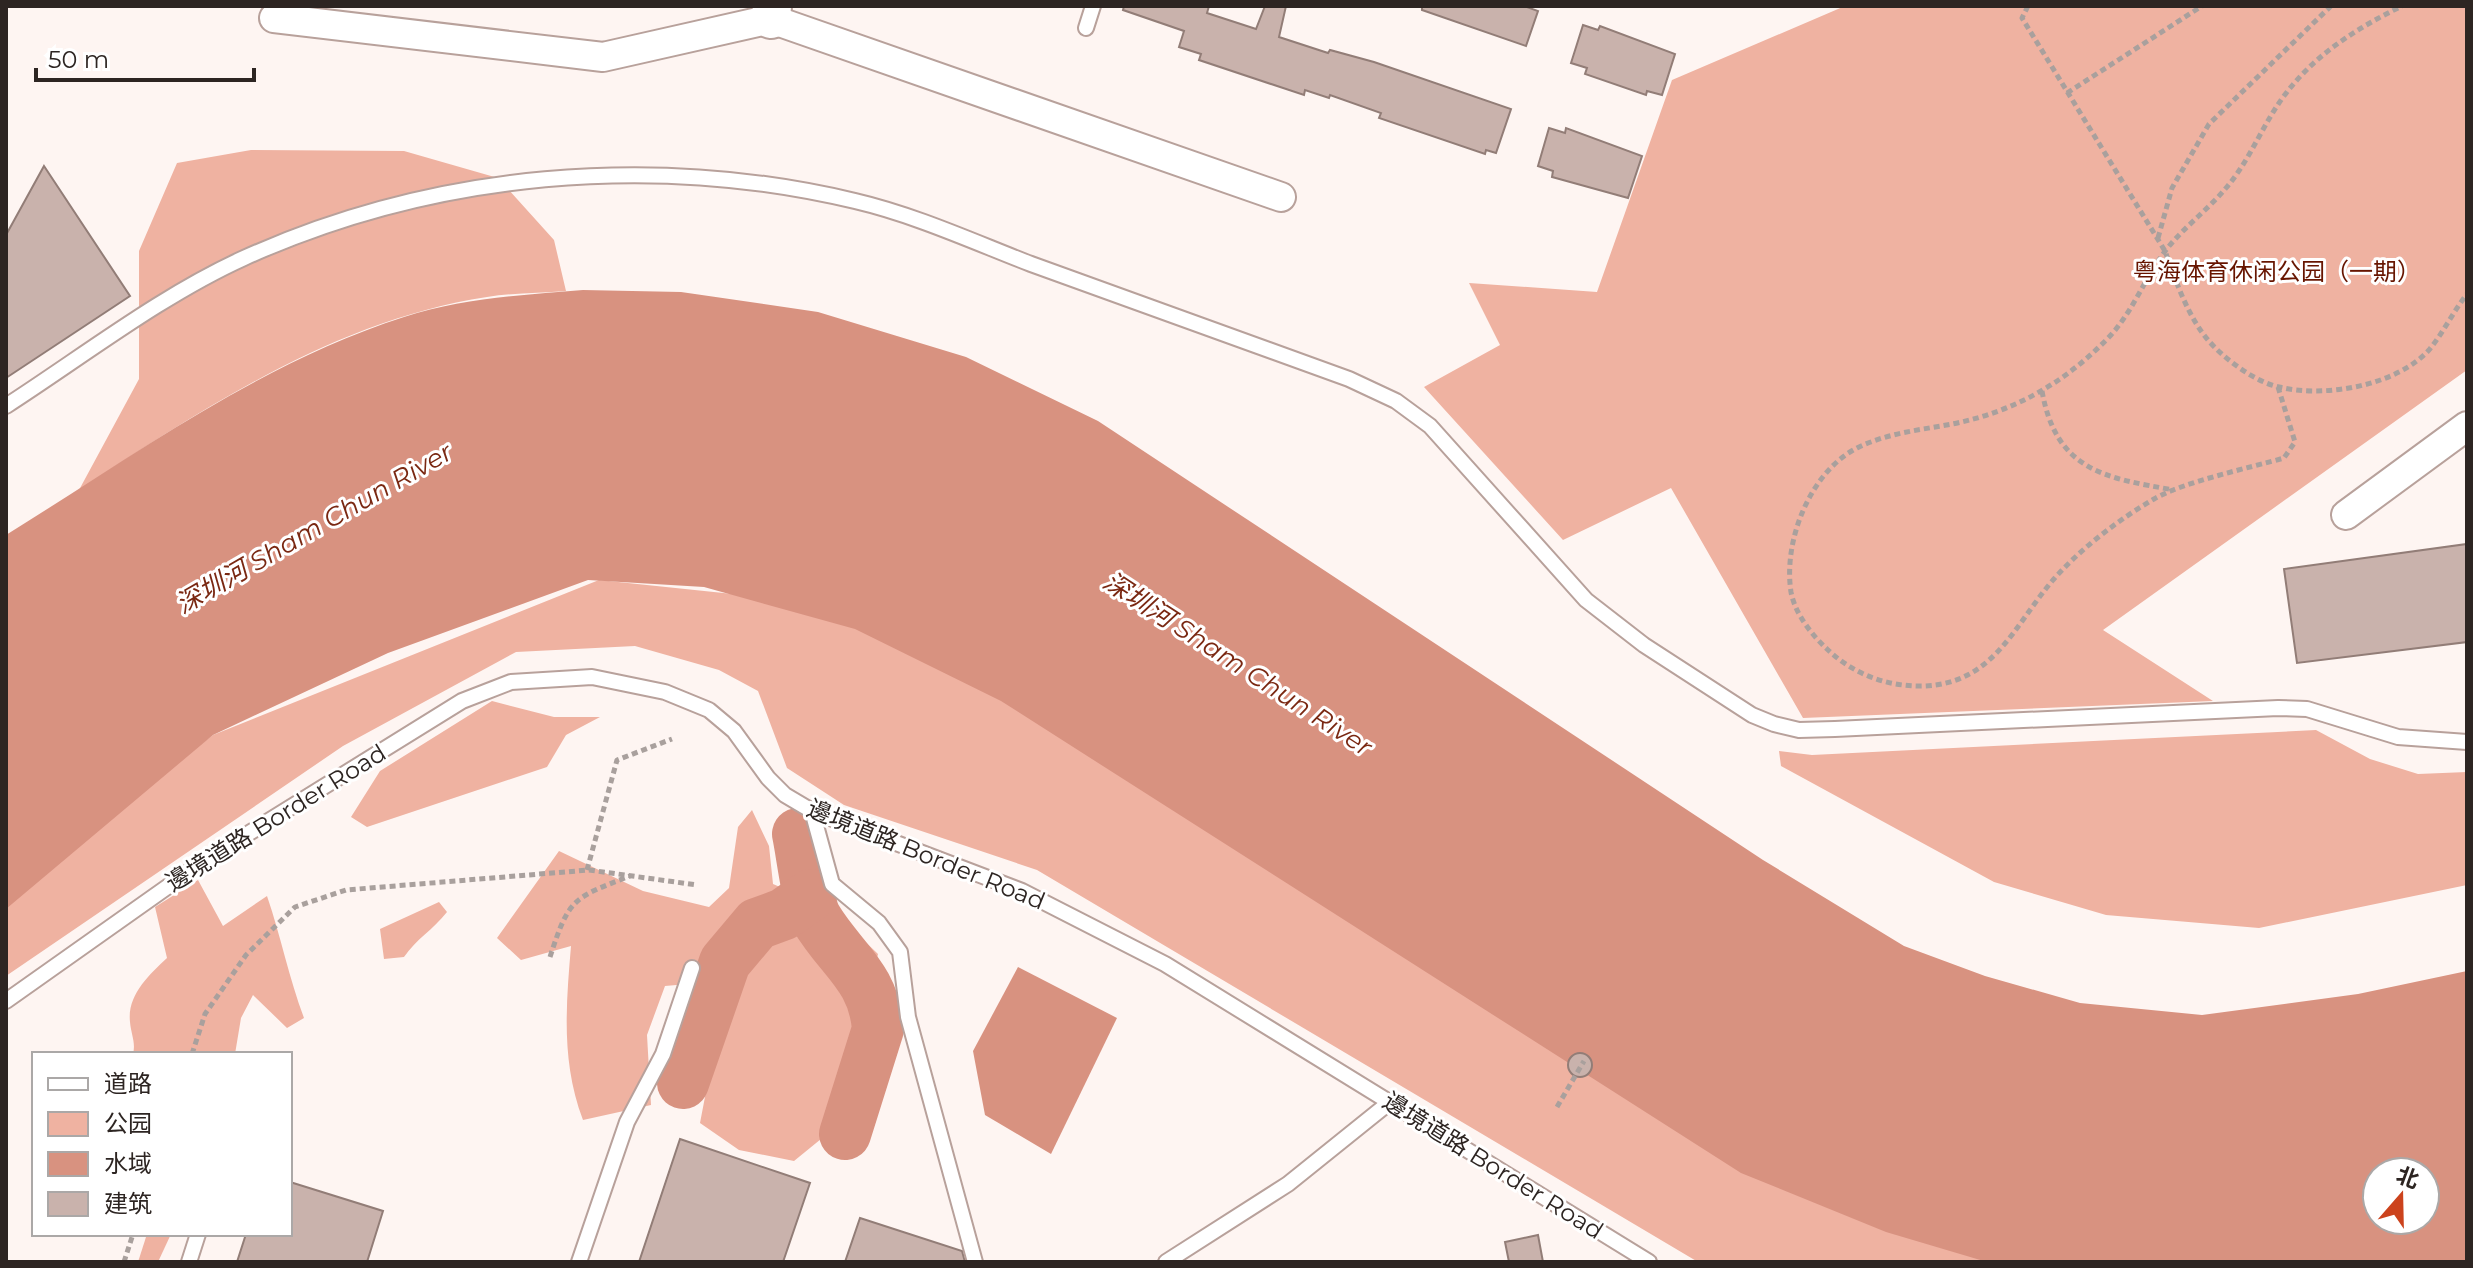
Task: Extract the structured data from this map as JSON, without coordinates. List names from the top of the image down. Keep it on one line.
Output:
{"streets":{"lane":["邊境道路 Border Road"]},"water":["深圳河 Sham Chun River"],"parks":["粤海体育休闲公园（一期）"],"legend":["道路","公园","水域","建筑"],"scale_bar":"50 m","north":"top"}
